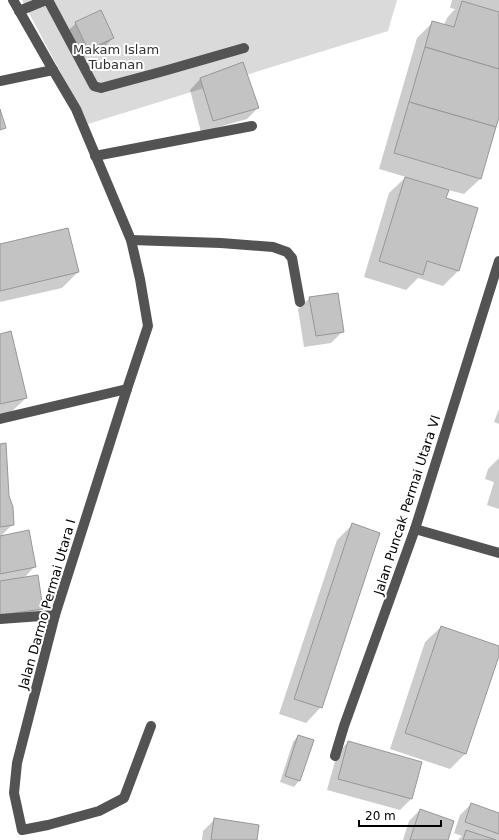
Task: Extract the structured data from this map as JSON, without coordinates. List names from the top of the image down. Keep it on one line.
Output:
{"streets":{"street":["Jalan Puncak Permai Utara VI","Jalan Darmo Permai Utara I"]},"parks":["Makam Islam Tubanan"],"scale_bar":"20 m"}
